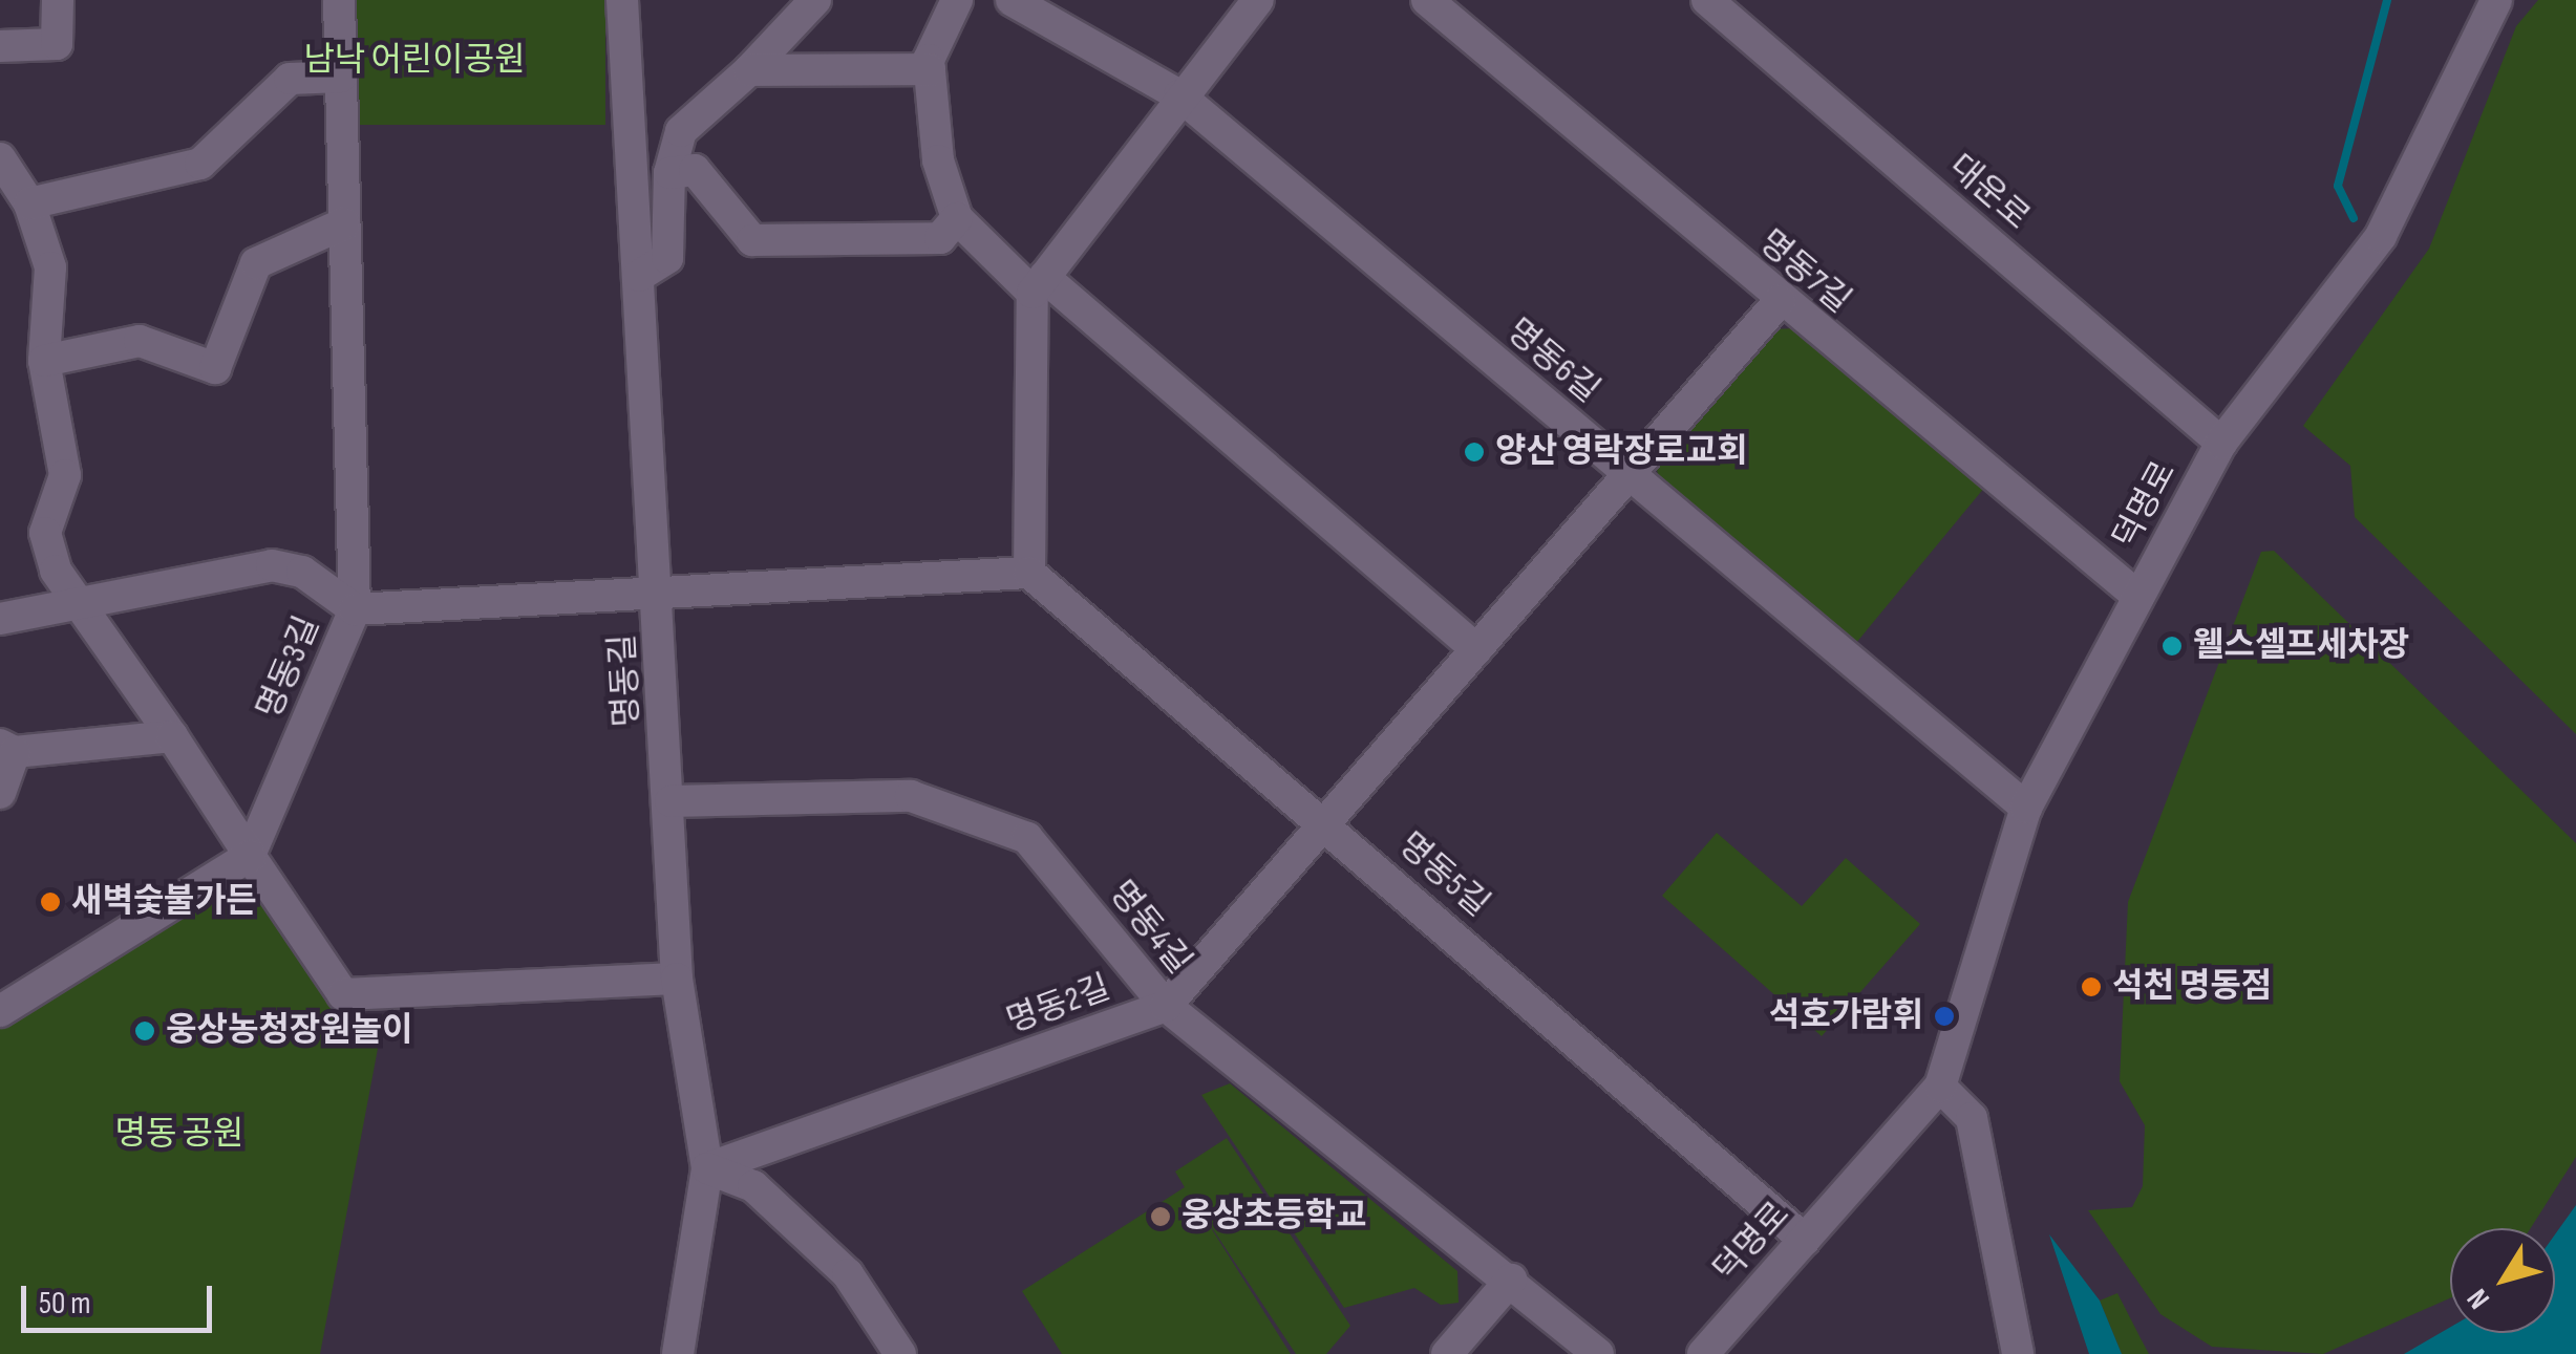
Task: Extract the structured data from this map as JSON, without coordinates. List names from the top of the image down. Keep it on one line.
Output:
{"streets":{"street":["대운로","명동7길","명동6길","덕명로","명동3길","명동길","명동5길","명동4길","명동2길"]},"crossings":[["대운로","덕명로"],["명동7길","덕명로"],["명동7길","명동2길"],["명동6길","덕명로"],["명동6길","명동2길"],["덕명로","명동5길"],["명동길","명동4길"],["명동길","명동2길"],["명동5길","명동2길"],["명동4길","명동2길"]],"parks":["남낙 어린이공원","명동 공원"],"places":["양산 영락장로교회","웰스셀프세차장","새벽숯불가든","석천 명동점","석호가람휘","웅상농청장원놀이","웅상초등학교"],"scale_bar":"50 m","north":"bottom left"}
